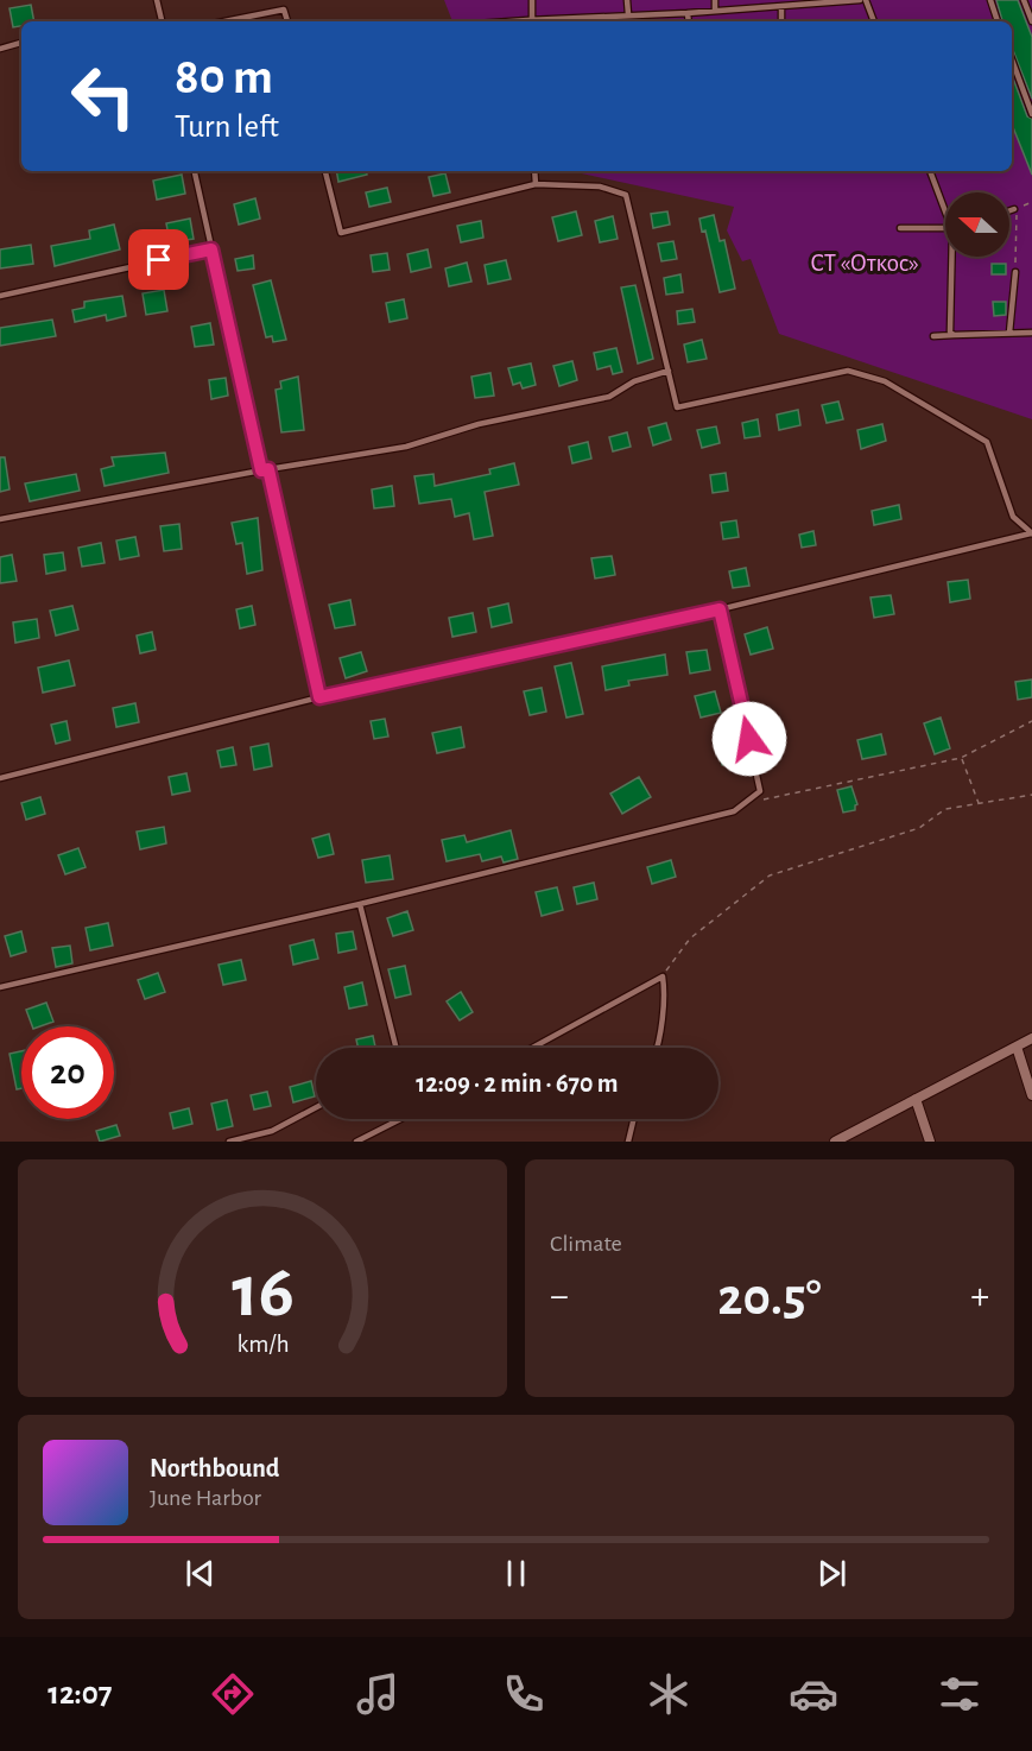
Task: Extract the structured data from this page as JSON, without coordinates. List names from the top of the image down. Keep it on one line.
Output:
{"parks":["СТ «Откос»"],"north":"left","page":{"turn":["80 m","Turn left"],"limit":"20","trip":"12:09 · 2 min · 670 m","tile":"Climate","heat":["−","20.5°","+"],"song":["Northbound","June Harbor"],"tabs":"12:07","gauge":["16","km/h"]}}
